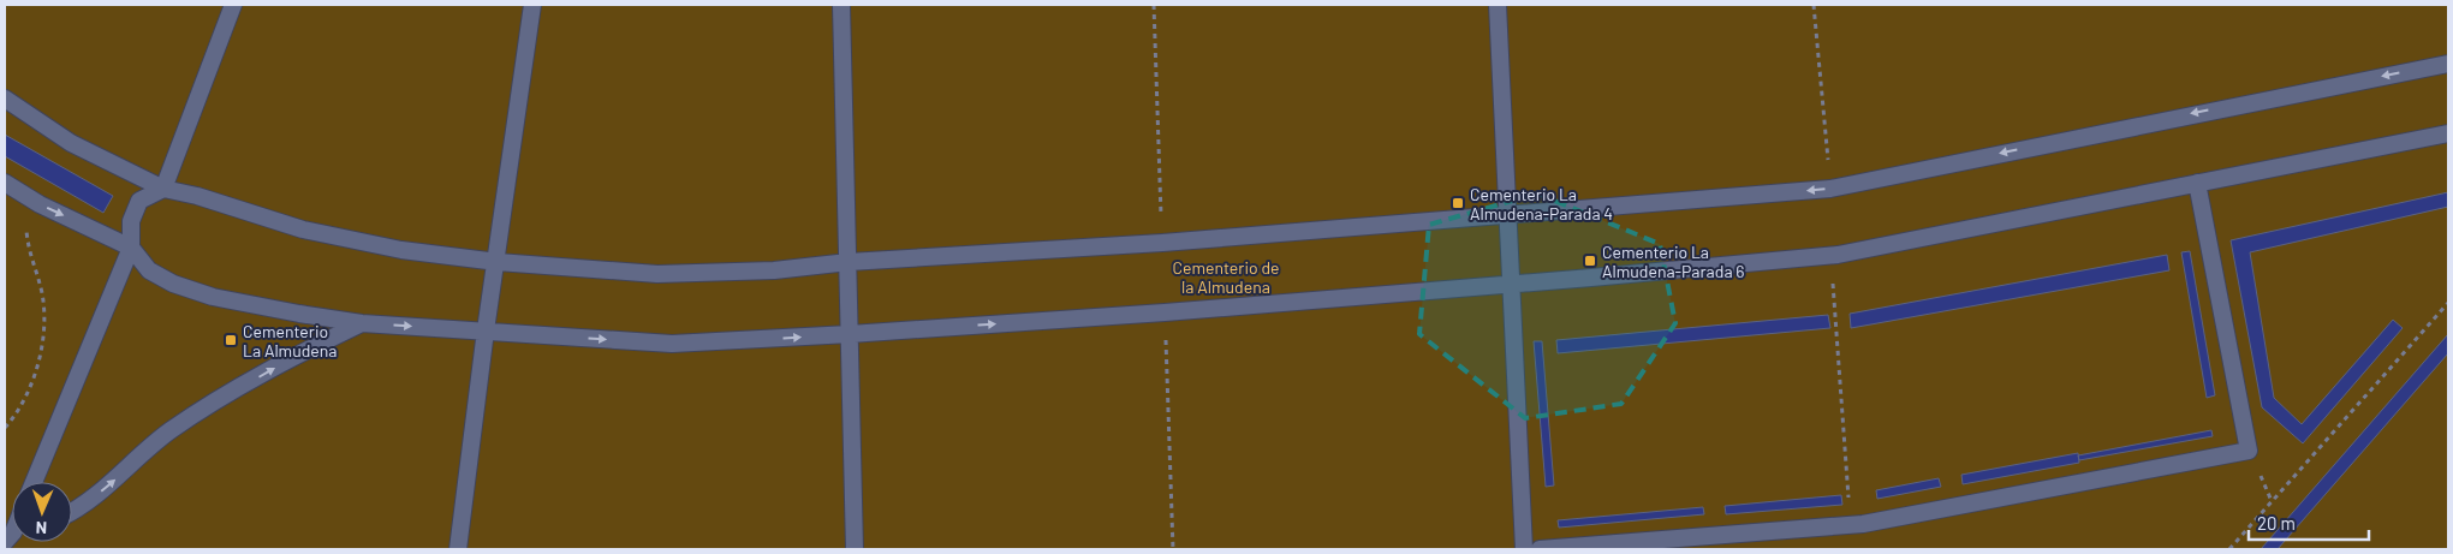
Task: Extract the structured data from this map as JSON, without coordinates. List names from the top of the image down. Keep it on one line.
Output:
{"parks":["Cementerio de la Almudena"],"places":{"transit":["Cementerio La Almudena-Parada 4","Cementerio La Almudena-Parada 6","Cementerio La Almudena"]},"scale_bar":"20 m","north":"bottom"}
